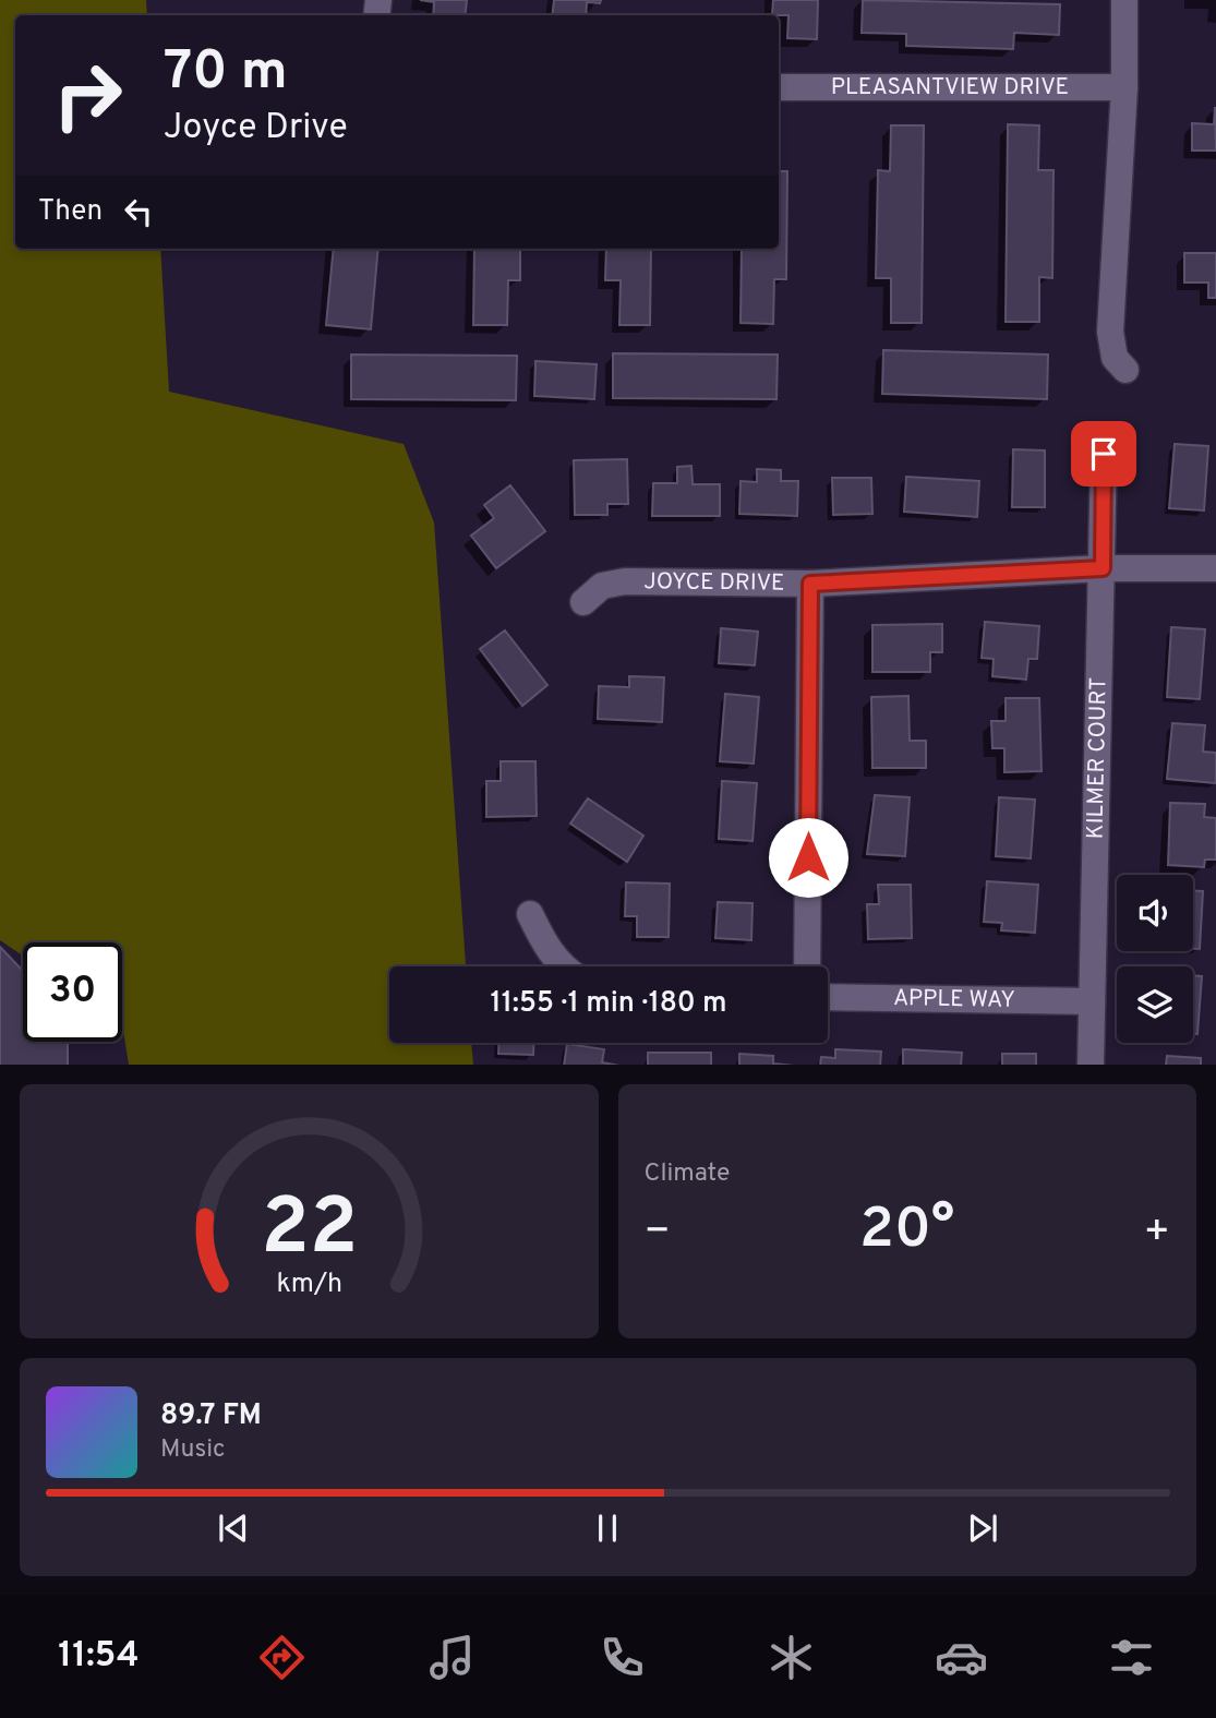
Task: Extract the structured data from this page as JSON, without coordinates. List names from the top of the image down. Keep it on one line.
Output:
{"streets":{"street":["PLEASANTVIEW DRIVE","JOYCE DRIVE","KILMER COURT","APPLE WAY"]},"crossings":[["JOYCE DRIVE","KILMER COURT"],["KILMER COURT","APPLE WAY"]],"page":{"turn":["70 m","Joyce Drive"],"then":"Then","limit":"30","trip":"11:55 · 1 min · 180 m","tile":"Climate","heat":["−","20°","+"],"song":["89.7 FM","Music"],"tabs":"11:54","gauge":["22","km/h"]}}
